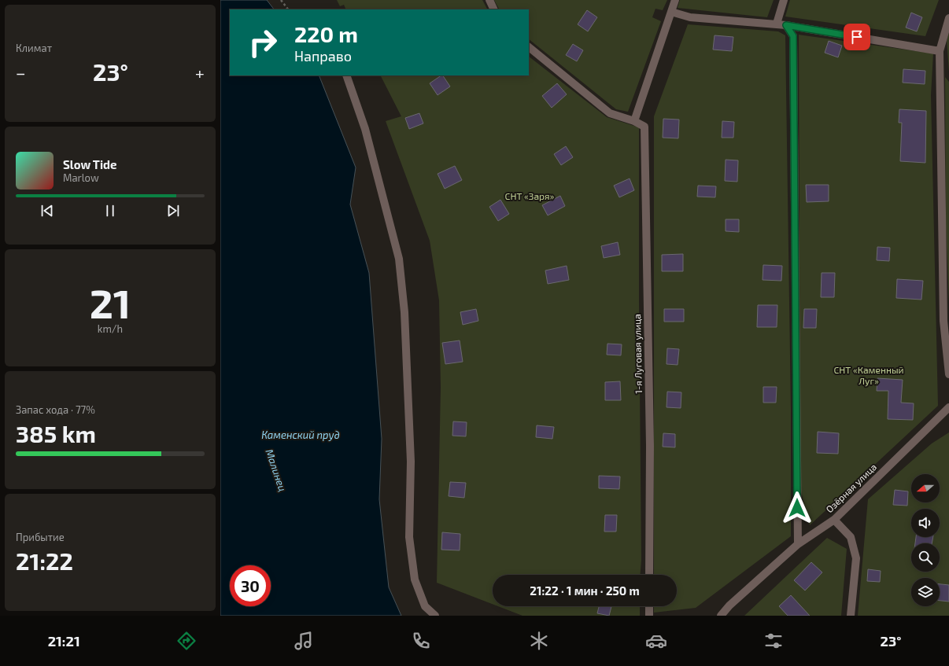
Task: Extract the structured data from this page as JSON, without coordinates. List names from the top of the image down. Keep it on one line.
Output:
{"streets":{"street":["1-я Луговая улица","Озёрная улица"]},"water":["Каменский пруд","Малинец"],"parks":["СНТ «Заря»","СНТ «Каменный Луг»"],"north":"left","page":{"tile":["Климат",["21","km/h"],["Запас хода · 77%","385 km"],["Прибытие","21:22"]],"turn":["220 m","Направо"],"heat":["−","23°","+"],"song":["Slow Tide","Marlow"],"limit":"30","trip":"21:22 · 1 мин · 250 m","tabs":["21:21","23°"]}}
